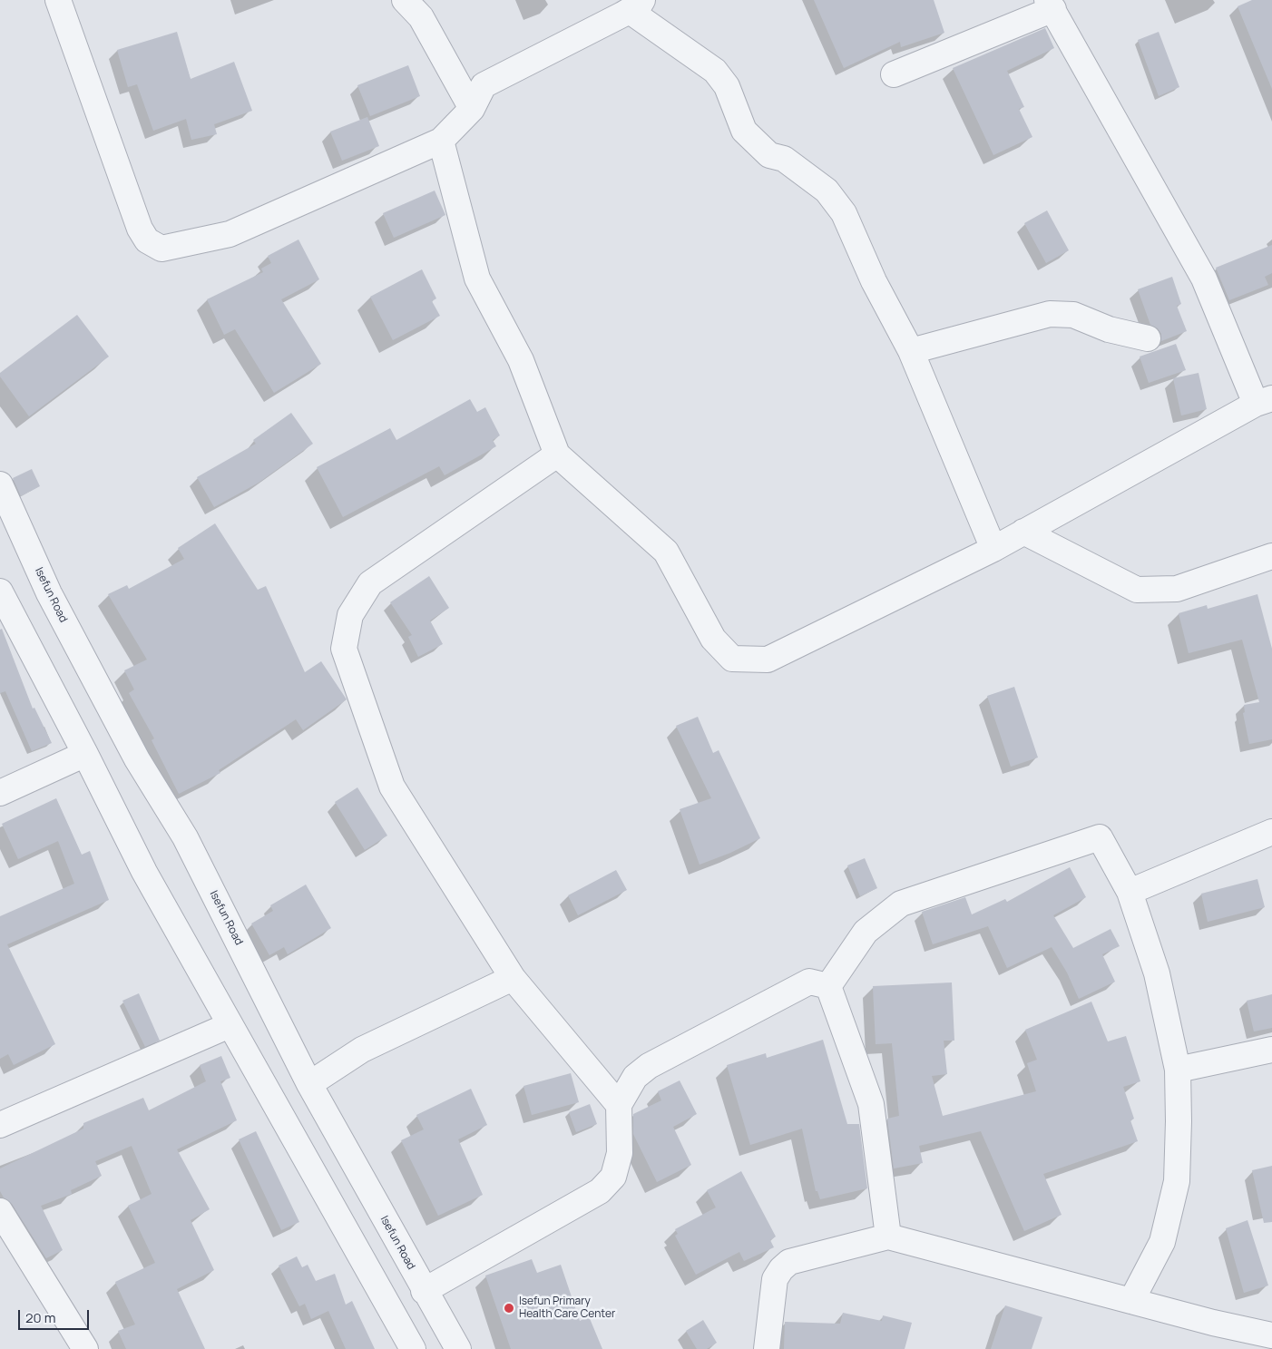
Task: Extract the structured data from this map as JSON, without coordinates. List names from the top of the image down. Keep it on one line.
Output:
{"streets":{"street":["Isefun Road"]},"places":["Isefun Primary Health Care Center"],"scale_bar":"20 m"}
